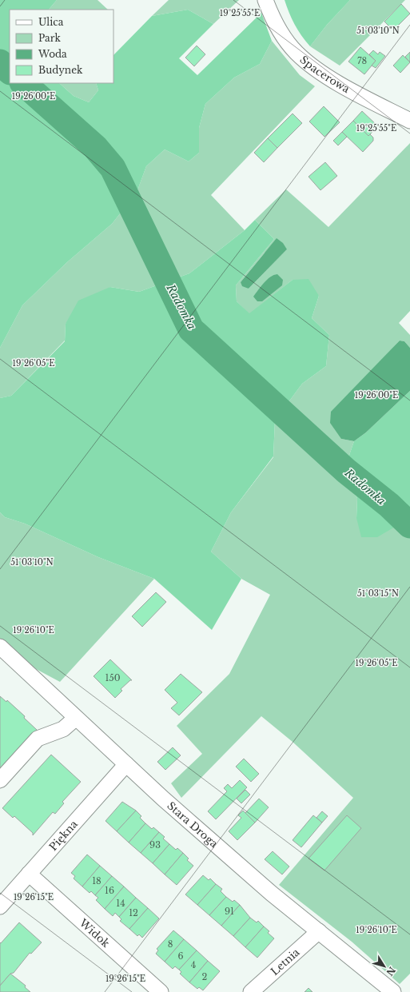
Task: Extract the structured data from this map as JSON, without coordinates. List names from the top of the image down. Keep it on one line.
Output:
{"streets":{"street":["Spacerowa","Stara Droga","Piękna","Widok","Letnia"]},"crossings":[["Stara Droga","Piękna"],["Stara Droga","Letnia"],["Piękna","Widok"]],"water":["Radomka"],"house_numbers":["78","150","93","18","16","14","91","12","8","6","4","2"],"legend":["Ulica","Park","Woda","Budynek"],"north":"bottom right","coordinates":["19°25'55\"E","51°03'10\"N","19°26'00\"E","19°26'05\"E","51°03'15\"N","19°26'10\"E","19°26'15\"E"]}
